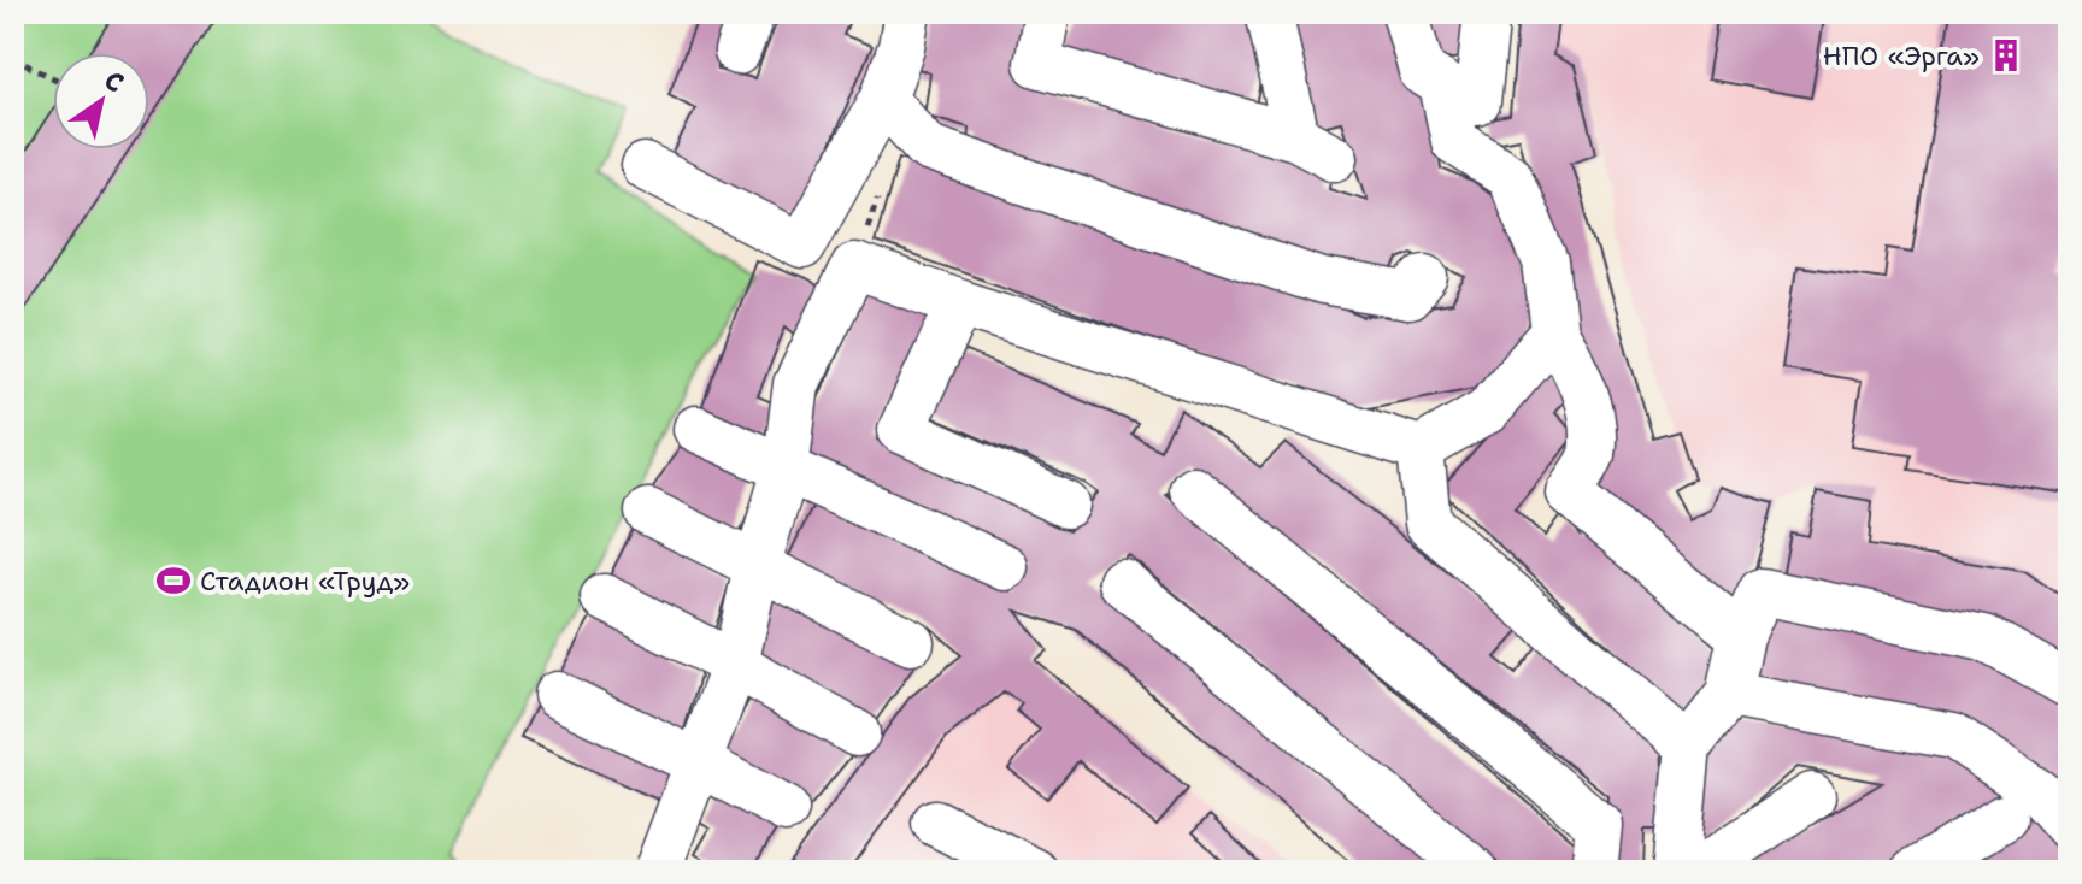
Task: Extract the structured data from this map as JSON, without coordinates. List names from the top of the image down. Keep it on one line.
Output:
{"places":{"building":["НПО «Эрга»"],"sports":["Стадион «Труд»"]},"north":"top right"}
